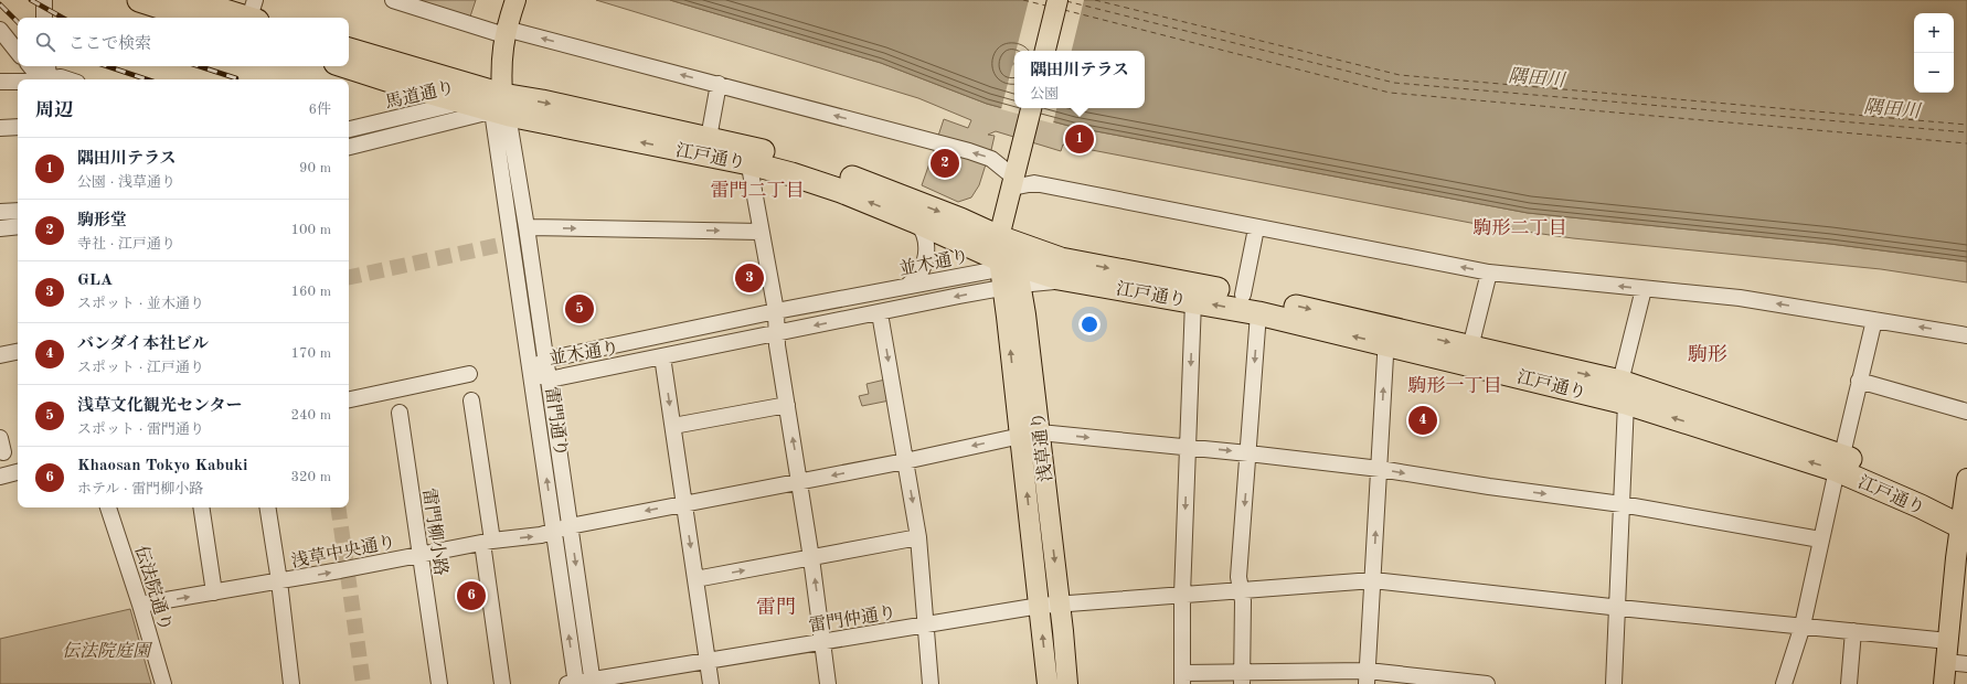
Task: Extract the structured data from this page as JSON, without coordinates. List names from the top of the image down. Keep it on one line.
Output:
{"streets":{"highway":["江戸通り"],"main road":["浅草通り"],"street":["馬道通り","並木通り","雷門通り","雷門柳小路","浅草中央通り","伝法院通り","雷門仲通り"]},"crossings":[["馬道通り","江戸通り"],["馬道通り","雷門通り"],["江戸通り","並木通り"],["江戸通り","雷門通り"],["江戸通り","浅草通り"],["並木通り","雷門通り"],["並木通り","浅草通り"],["雷門通り","浅草中央通り"],["雷門通り","雷門仲通り"],["浅草通り","浅草中央通り"],["浅草通り","雷門仲通り"],["雷門柳小路","浅草中央通り"],["浅草中央通り","伝法院通り"]],"districts":["雷門二丁目","駒形二丁目","駒形","駒形一丁目","雷門"],"water":["隅田川"],"parks":["伝法院庭園"],"page":{"map_buttons":["+","−"],"search":"ここで検索","popup":["隅田川テラス","公園"],"heading":["周辺","6件"],"pins":["1","2","3","5","4","6"],"list":[{"mark":"1","name":"隅田川テラス","note":"公園 · 浅草通り","value":"90 m"},{"mark":"2","name":"駒形堂","note":"寺社 · 江戸通り","value":"100 m"},{"mark":"3","name":"GLA","note":"スポット · 並木通り","value":"160 m"},{"mark":"4","name":"バンダイ本社ビル","note":"スポット · 江戸通り","value":"170 m"},{"mark":"5","name":"浅草文化観光センター","note":"スポット · 雷門通り","value":"240 m"},{"mark":"6","name":"Khaosan Tokyo Kabuki","note":"ホテル · 雷門柳小路","value":"320 m"}]}}
